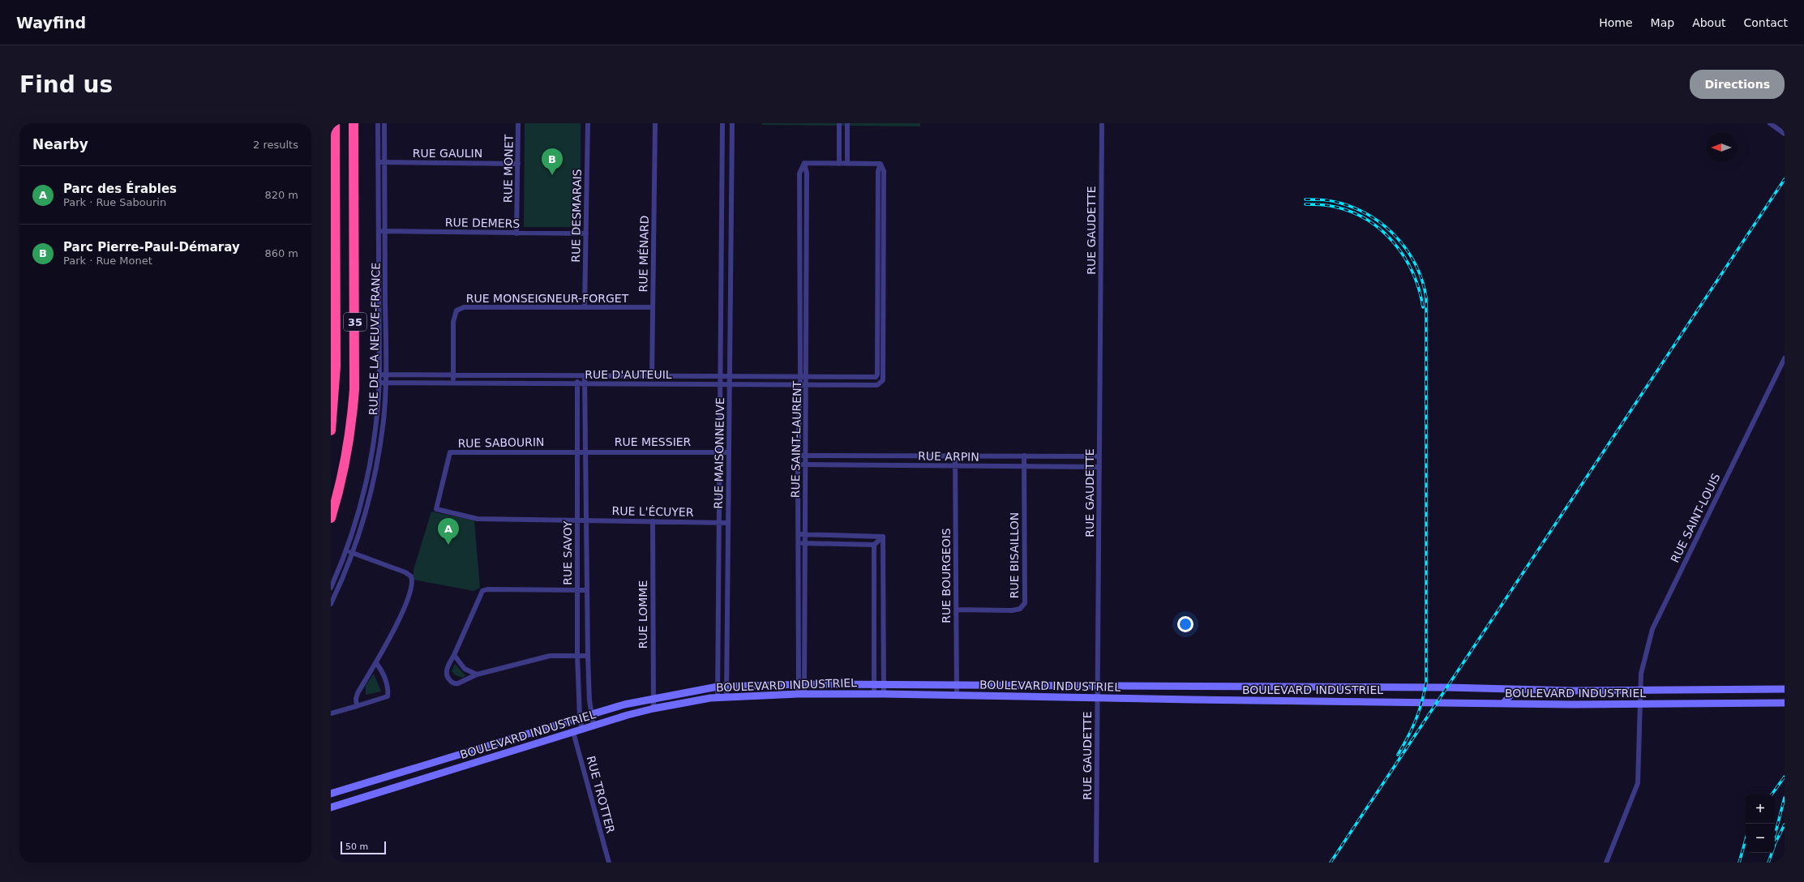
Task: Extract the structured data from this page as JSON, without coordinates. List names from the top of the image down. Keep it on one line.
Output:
{"streets":{"highway":["35"],"street":["RUE GAULIN","RUE MONET","RUE DESMARAIS","RUE DEMERS","RUE GAUDETTE","RUE MÉNARD","RUE MONSEIGNEUR-FORGET","RUE DE LA NEUVE-FRANCE","RUE D'AUTEUIL","RUE SAINT-LAURENT","RUE MESSIER","RUE SABOURIN","RUE MAISONNEUVE","RUE ARPIN","RUE L'ÉCUYER","RUE SAINT-LOUIS","RUE SAVOY","RUE BISAILLON","RUE BOURGEOIS","RUE LOMME","BOULEVARD INDUSTRIEL","RUE TROTTER"]},"crossings":[["RUE GAULIN","RUE MONET"],["RUE GAULIN","RUE DE LA NEUVE-FRANCE"],["RUE MONET","RUE DEMERS"],["RUE DESMARAIS","RUE DEMERS"],["RUE DESMARAIS","RUE MONSEIGNEUR-FORGET"],["RUE DEMERS","RUE DE LA NEUVE-FRANCE"],["RUE GAUDETTE","RUE ARPIN"],["RUE GAUDETTE","BOULEVARD INDUSTRIEL"],["RUE MÉNARD","RUE MONSEIGNEUR-FORGET"],["RUE MÉNARD","RUE D'AUTEUIL"],["RUE MONSEIGNEUR-FORGET","RUE D'AUTEUIL"],["RUE DE LA NEUVE-FRANCE","RUE D'AUTEUIL"],["RUE D'AUTEUIL","RUE SAINT-LAURENT"],["RUE D'AUTEUIL","RUE MAISONNEUVE"],["RUE D'AUTEUIL","RUE SAVOY"],["RUE SAINT-LAURENT","RUE ARPIN"],["RUE SAINT-LAURENT","BOULEVARD INDUSTRIEL"],["RUE MESSIER","RUE SABOURIN"],["RUE MESSIER","RUE MAISONNEUVE"],["RUE MESSIER","RUE SAVOY"],["RUE SABOURIN","RUE L'ÉCUYER"],["RUE SABOURIN","RUE SAVOY"],["RUE MAISONNEUVE","RUE L'ÉCUYER"],["RUE MAISONNEUVE","BOULEVARD INDUSTRIEL"],["RUE ARPIN","RUE BISAILLON"],["RUE ARPIN","RUE BOURGEOIS"],["RUE L'ÉCUYER","RUE SAVOY"],["RUE L'ÉCUYER","RUE LOMME"],["RUE SAINT-LOUIS","BOULEVARD INDUSTRIEL"],["RUE SAVOY","BOULEVARD INDUSTRIEL"],["RUE BISAILLON","RUE BOURGEOIS"],["RUE BOURGEOIS","BOULEVARD INDUSTRIEL"],["RUE LOMME","BOULEVARD INDUSTRIEL"],["BOULEVARD INDUSTRIEL","RUE TROTTER"]],"scale_bar":"50 m","north":"left","page":{"header":"Wayfind","nav":["Home","Map","About","Contact"],"buttons":"Directions","title":"Find us","heading":["Nearby","2 results"],"pins":["B","A"],"list":[{"mark":"A","name":"Parc des Érables","note":"Park · Rue Sabourin","value":"820 m"},{"mark":"B","name":"Parc Pierre-Paul-Démaray","note":"Park · Rue Monet","value":"860 m"}],"map_buttons":["+","−"],"scale":"50 m"}}
